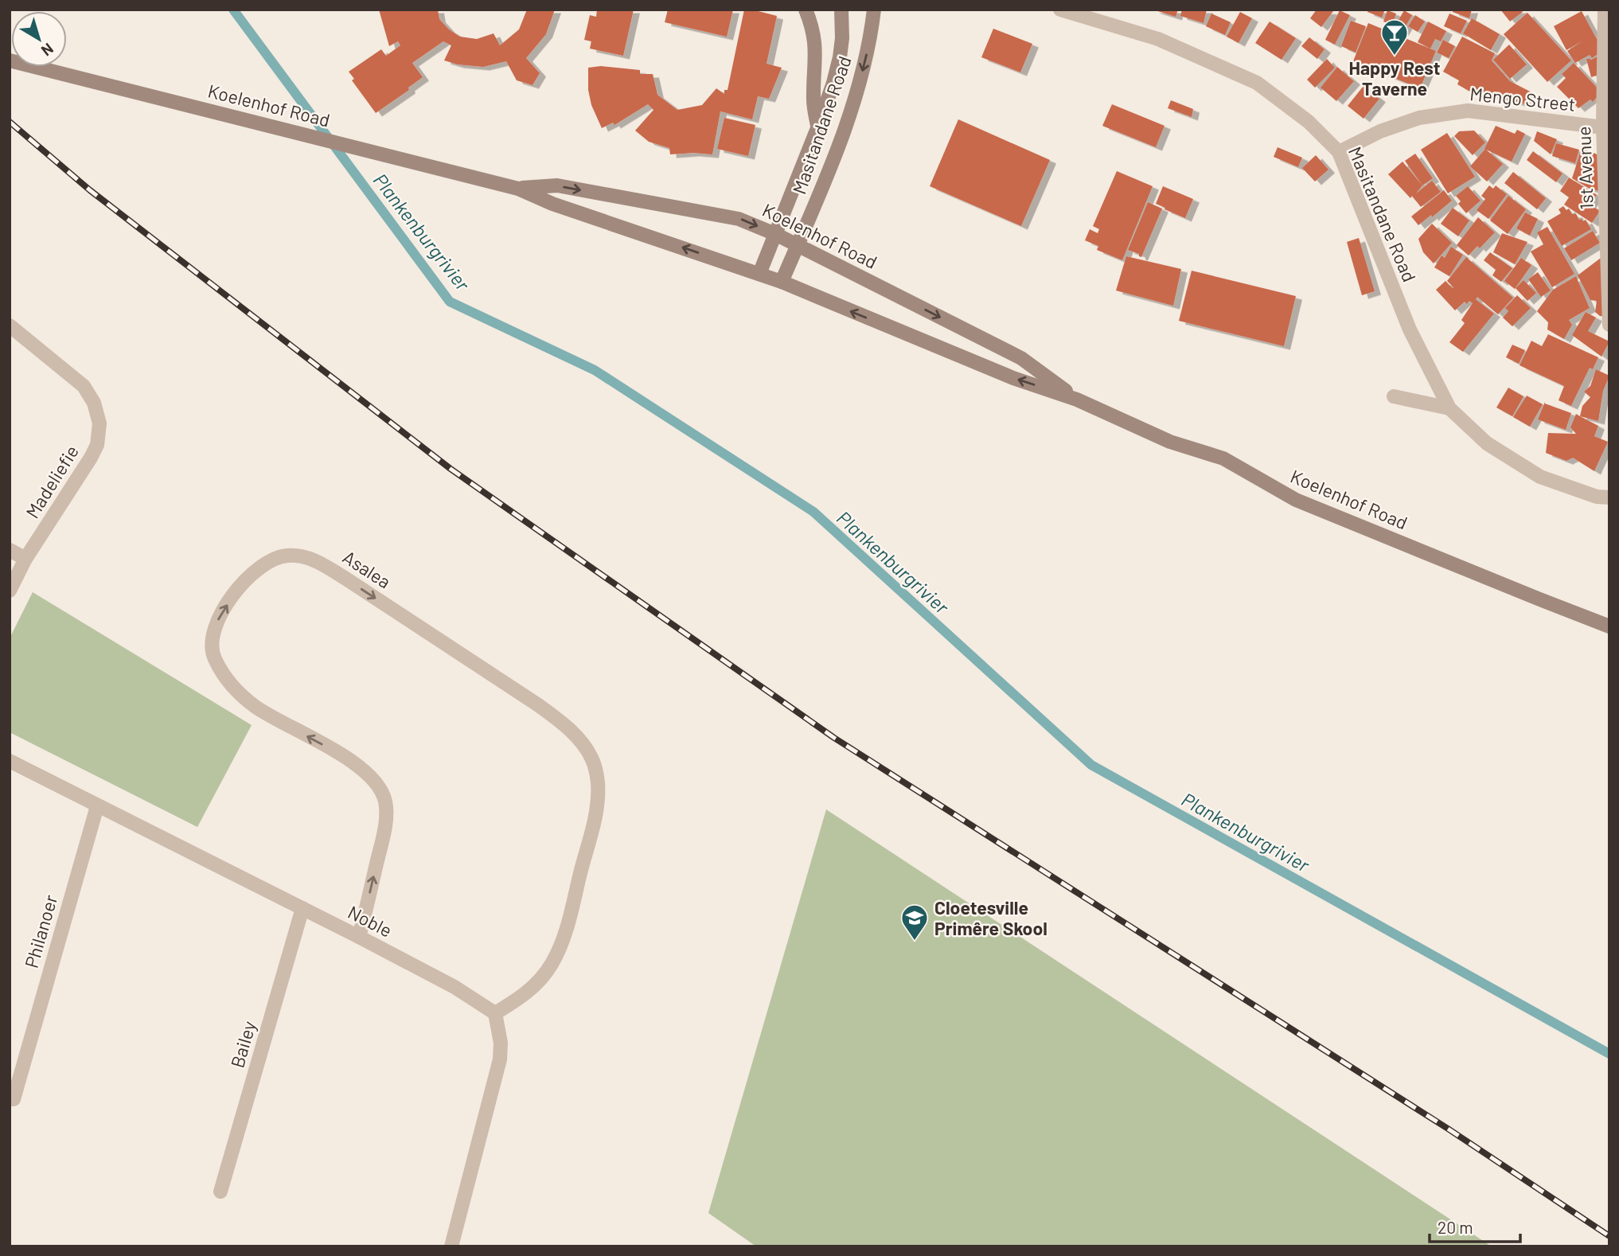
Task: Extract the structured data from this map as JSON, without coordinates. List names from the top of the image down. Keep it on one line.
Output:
{"streets":{"main road":["Koelenhof Road","Masitandane Road"],"street":["Mengo Street","1st Avenue","Madeliefie","Asalea","Noble","Philanoer","Bailey"]},"crossings":[["Mengo Street","Masitandane Road"],["Mengo Street","1st Avenue"],["Koelenhof Road","Masitandane Road"],["Asalea","Noble"],["Noble","Philanoer"],["Noble","Bailey"]],"water":["Plankenburgrivier"],"places":{"bar":["Happy Rest Taverne"],"school or university":["Cloetesville Primêre Skool"]},"scale_bar":"20 m","north":"bottom right"}
